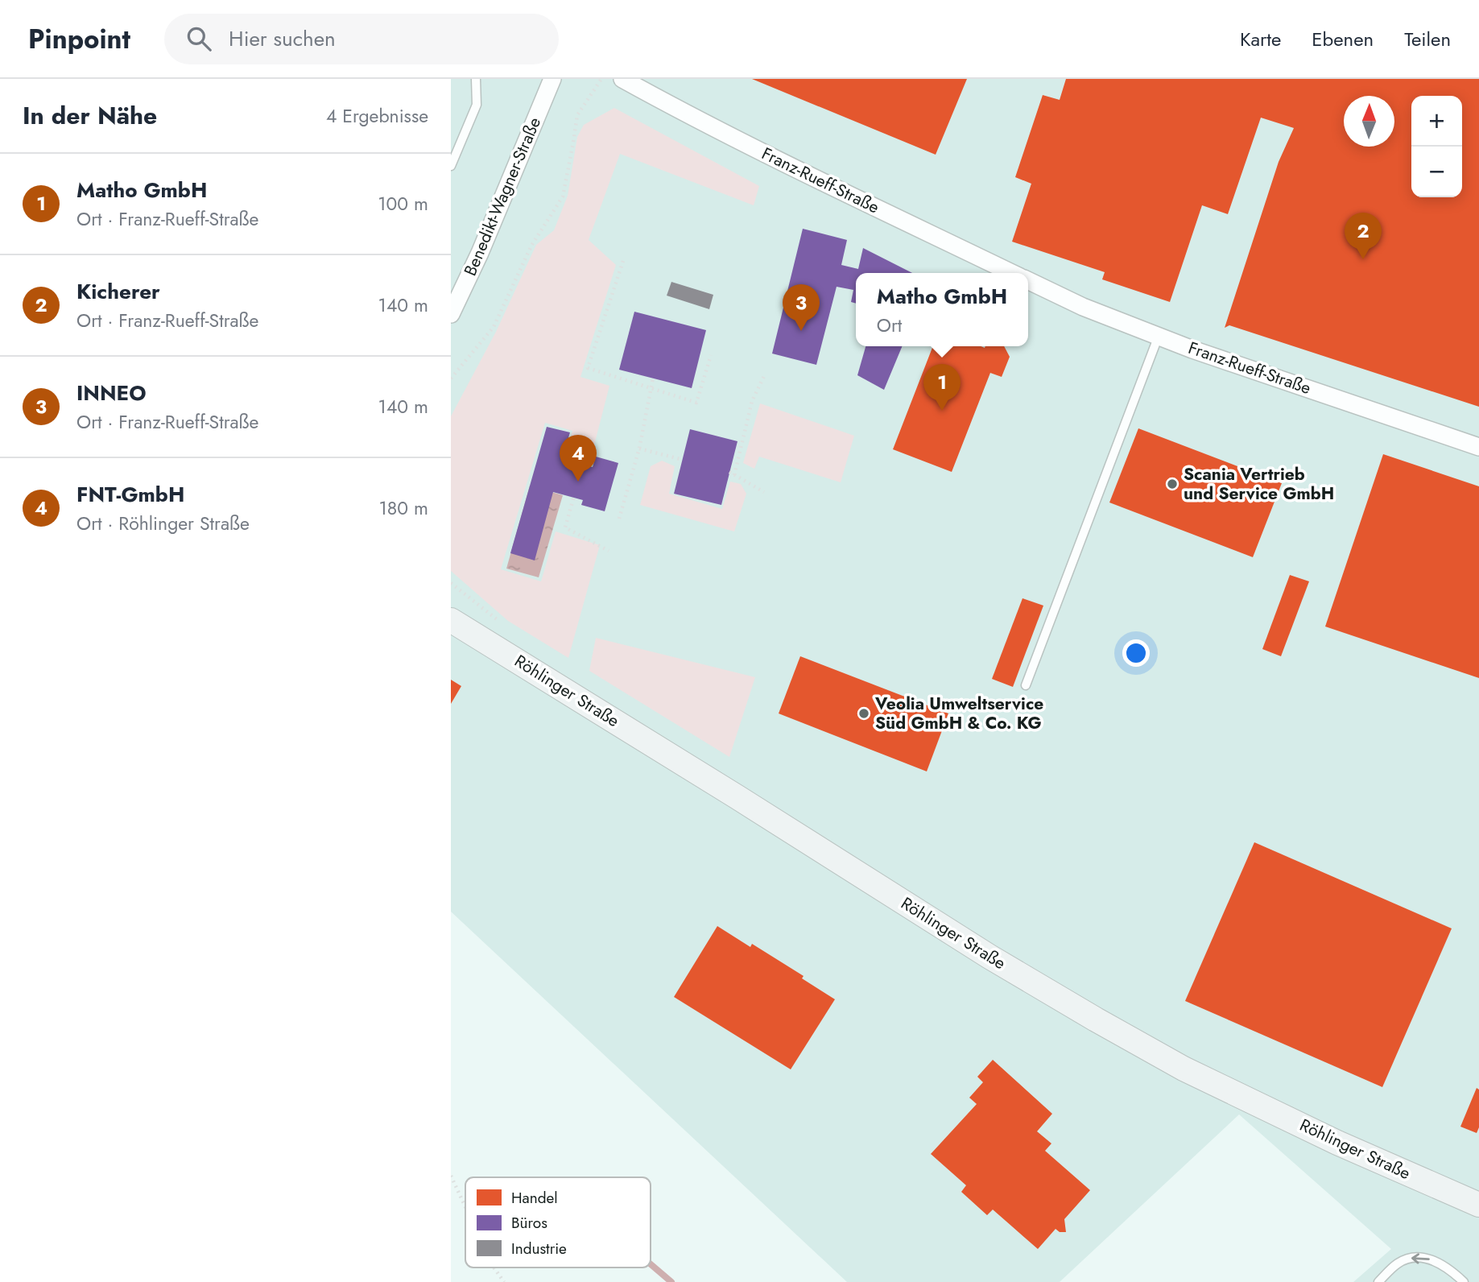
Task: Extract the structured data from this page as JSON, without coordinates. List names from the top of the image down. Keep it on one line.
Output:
{"streets":{"street":["Franz-Rueff-Straße","Benedikt-Wagner-Straße","Röhlinger Straße"]},"places":["Scania Vertrieb und Service GmbH","Veolia Umweltservice Süd GmbH & Co. KG"],"legend":["Handel","Büros","Industrie"],"north":"top","page":{"header":"Pinpoint","search":"Hier suchen","nav":["Karte","Ebenen","Teilen"],"heading":["In der Nähe","4 Ergebnisse"],"map_buttons":["+","−"],"list":[{"mark":"1","name":"Matho GmbH","note":"Ort · Franz-Rueff-Straße","value":"100 m"},{"mark":"2","name":"Kicherer","note":"Ort · Franz-Rueff-Straße","value":"140 m"},{"mark":"3","name":"INNEO","note":"Ort · Franz-Rueff-Straße","value":"140 m"},{"mark":"4","name":"FNT-GmbH","note":"Ort · Röhlinger Straße","value":"180 m"}],"pins":["2","3","1","4"],"popup":["Matho GmbH","Ort"]}}
